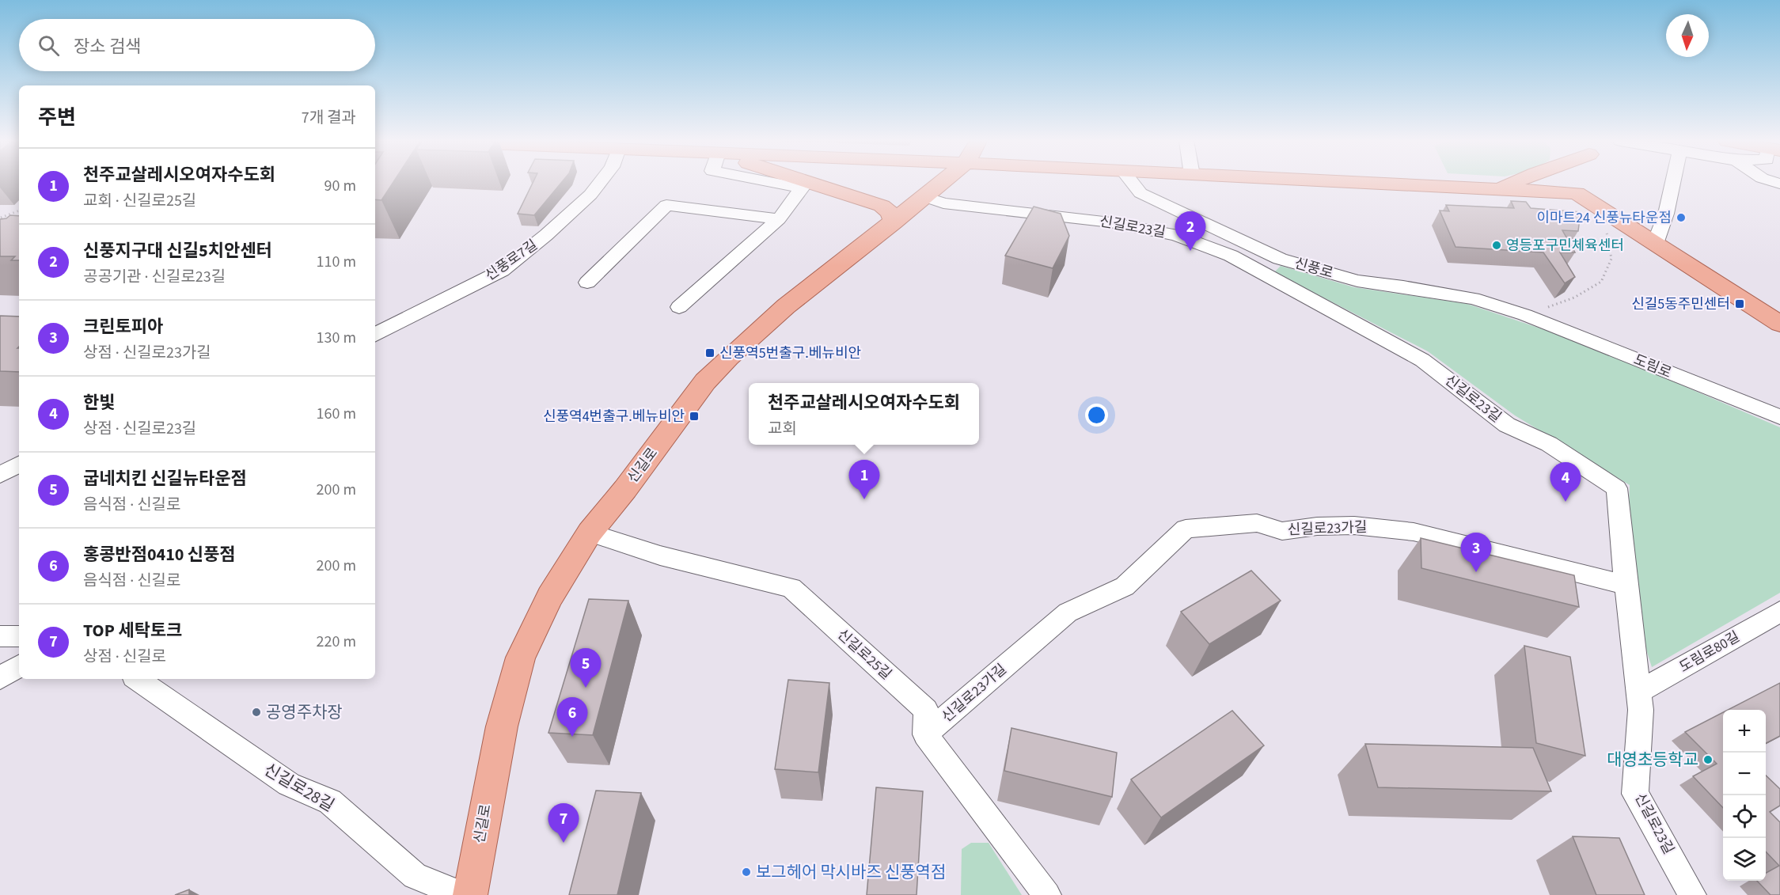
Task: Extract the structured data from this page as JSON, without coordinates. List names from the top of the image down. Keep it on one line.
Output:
{"streets":{"main road":["신길로"],"street":["신길로23길","신풍로7길","신풍로","도림로","신길로23가길","도림로80길","신길로25길","신길로28길"]},"crossings":[["신길로23길","신길로"],["신길로23길","신길로23가길"],["신길로23길","도림로80길"],["신풍로","도림로"],["신길로","신길로25길"],["신길로23가길","신길로25길"]],"places":{"other":["이마트24 신풍뉴타운점","영등포구민체육센터","공영주차장","대영초등학교","보그헤어 막시바즈 신풍역점"],"transit":["신길5동주민센터","신풍역5번출구.베뉴비안","신풍역4번출구.베뉴비안"]},"north":"bottom","page":{"search":"장소 검색","heading":["주변","7개 결과"],"list":[{"mark":"1","name":"천주교살레시오여자수도회","note":"교회 · 신길로25길","value":"90 m"},{"mark":"2","name":"신풍지구대 신길5치안센터","note":"공공기관 · 신길로23길","value":"110 m"},{"mark":"3","name":"크린토피아","note":"상점 · 신길로23가길","value":"130 m"},{"mark":"4","name":"한빛","note":"상점 · 신길로23길","value":"160 m"},{"mark":"5","name":"굽네치킨 신길뉴타운점","note":"음식점 · 신길로","value":"200 m"},{"mark":"6","name":"홍콩반점0410 신풍점","note":"음식점 · 신길로","value":"200 m"},{"mark":"7","name":"TOP 세탁토크","note":"상점 · 신길로","value":"220 m"}],"pins":["2","1","4","3","5","6","7"],"popup":["천주교살레시오여자수도회","교회"],"map_buttons":["+","−"]}}
